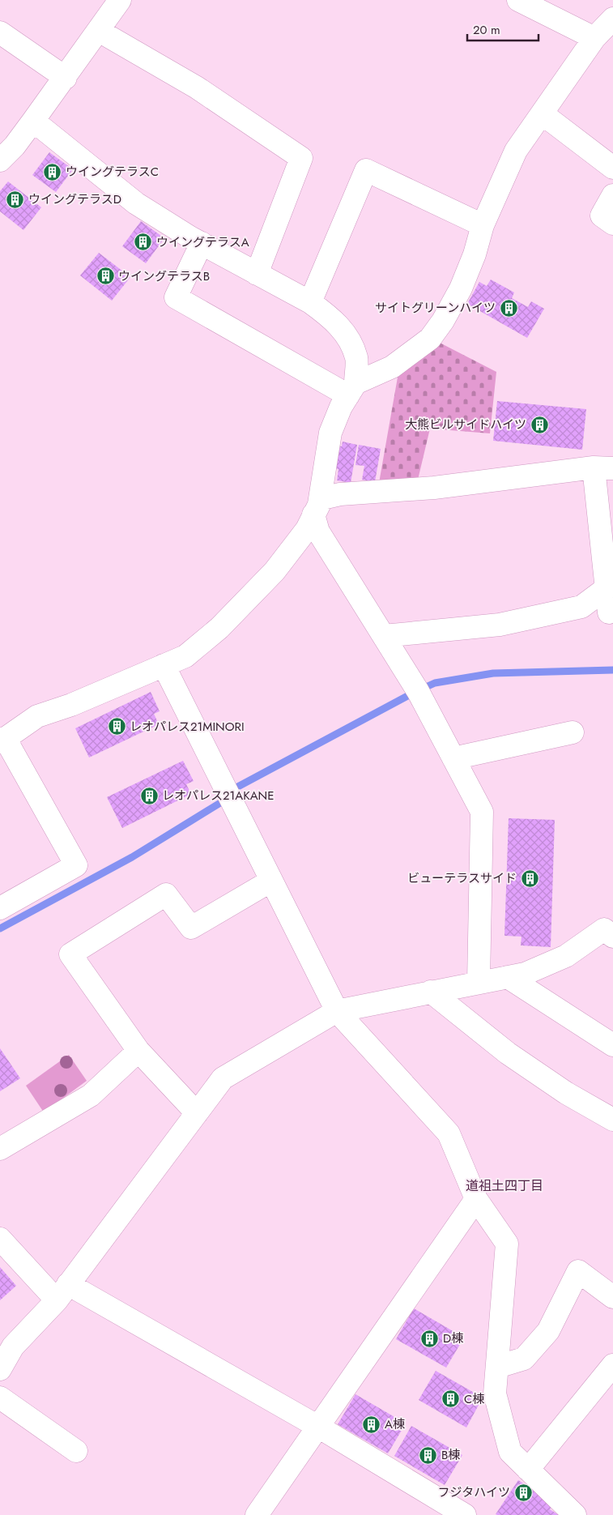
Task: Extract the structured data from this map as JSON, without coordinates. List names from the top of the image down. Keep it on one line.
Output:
{"districts":["道祖土四丁目"],"places":{"building":["ウイングテラスC","ウイングテラスD","ウイングテラスA","ウイングテラスB","サイトグリーンハイツ","大熊ビルサイドハイツ","レオパレス21MINORI","レオパレス21AKANE","ビューテラスサイド","D棟","C棟","A棟","B棟","フジタハイツ"]},"scale_bar":"20 m"}
